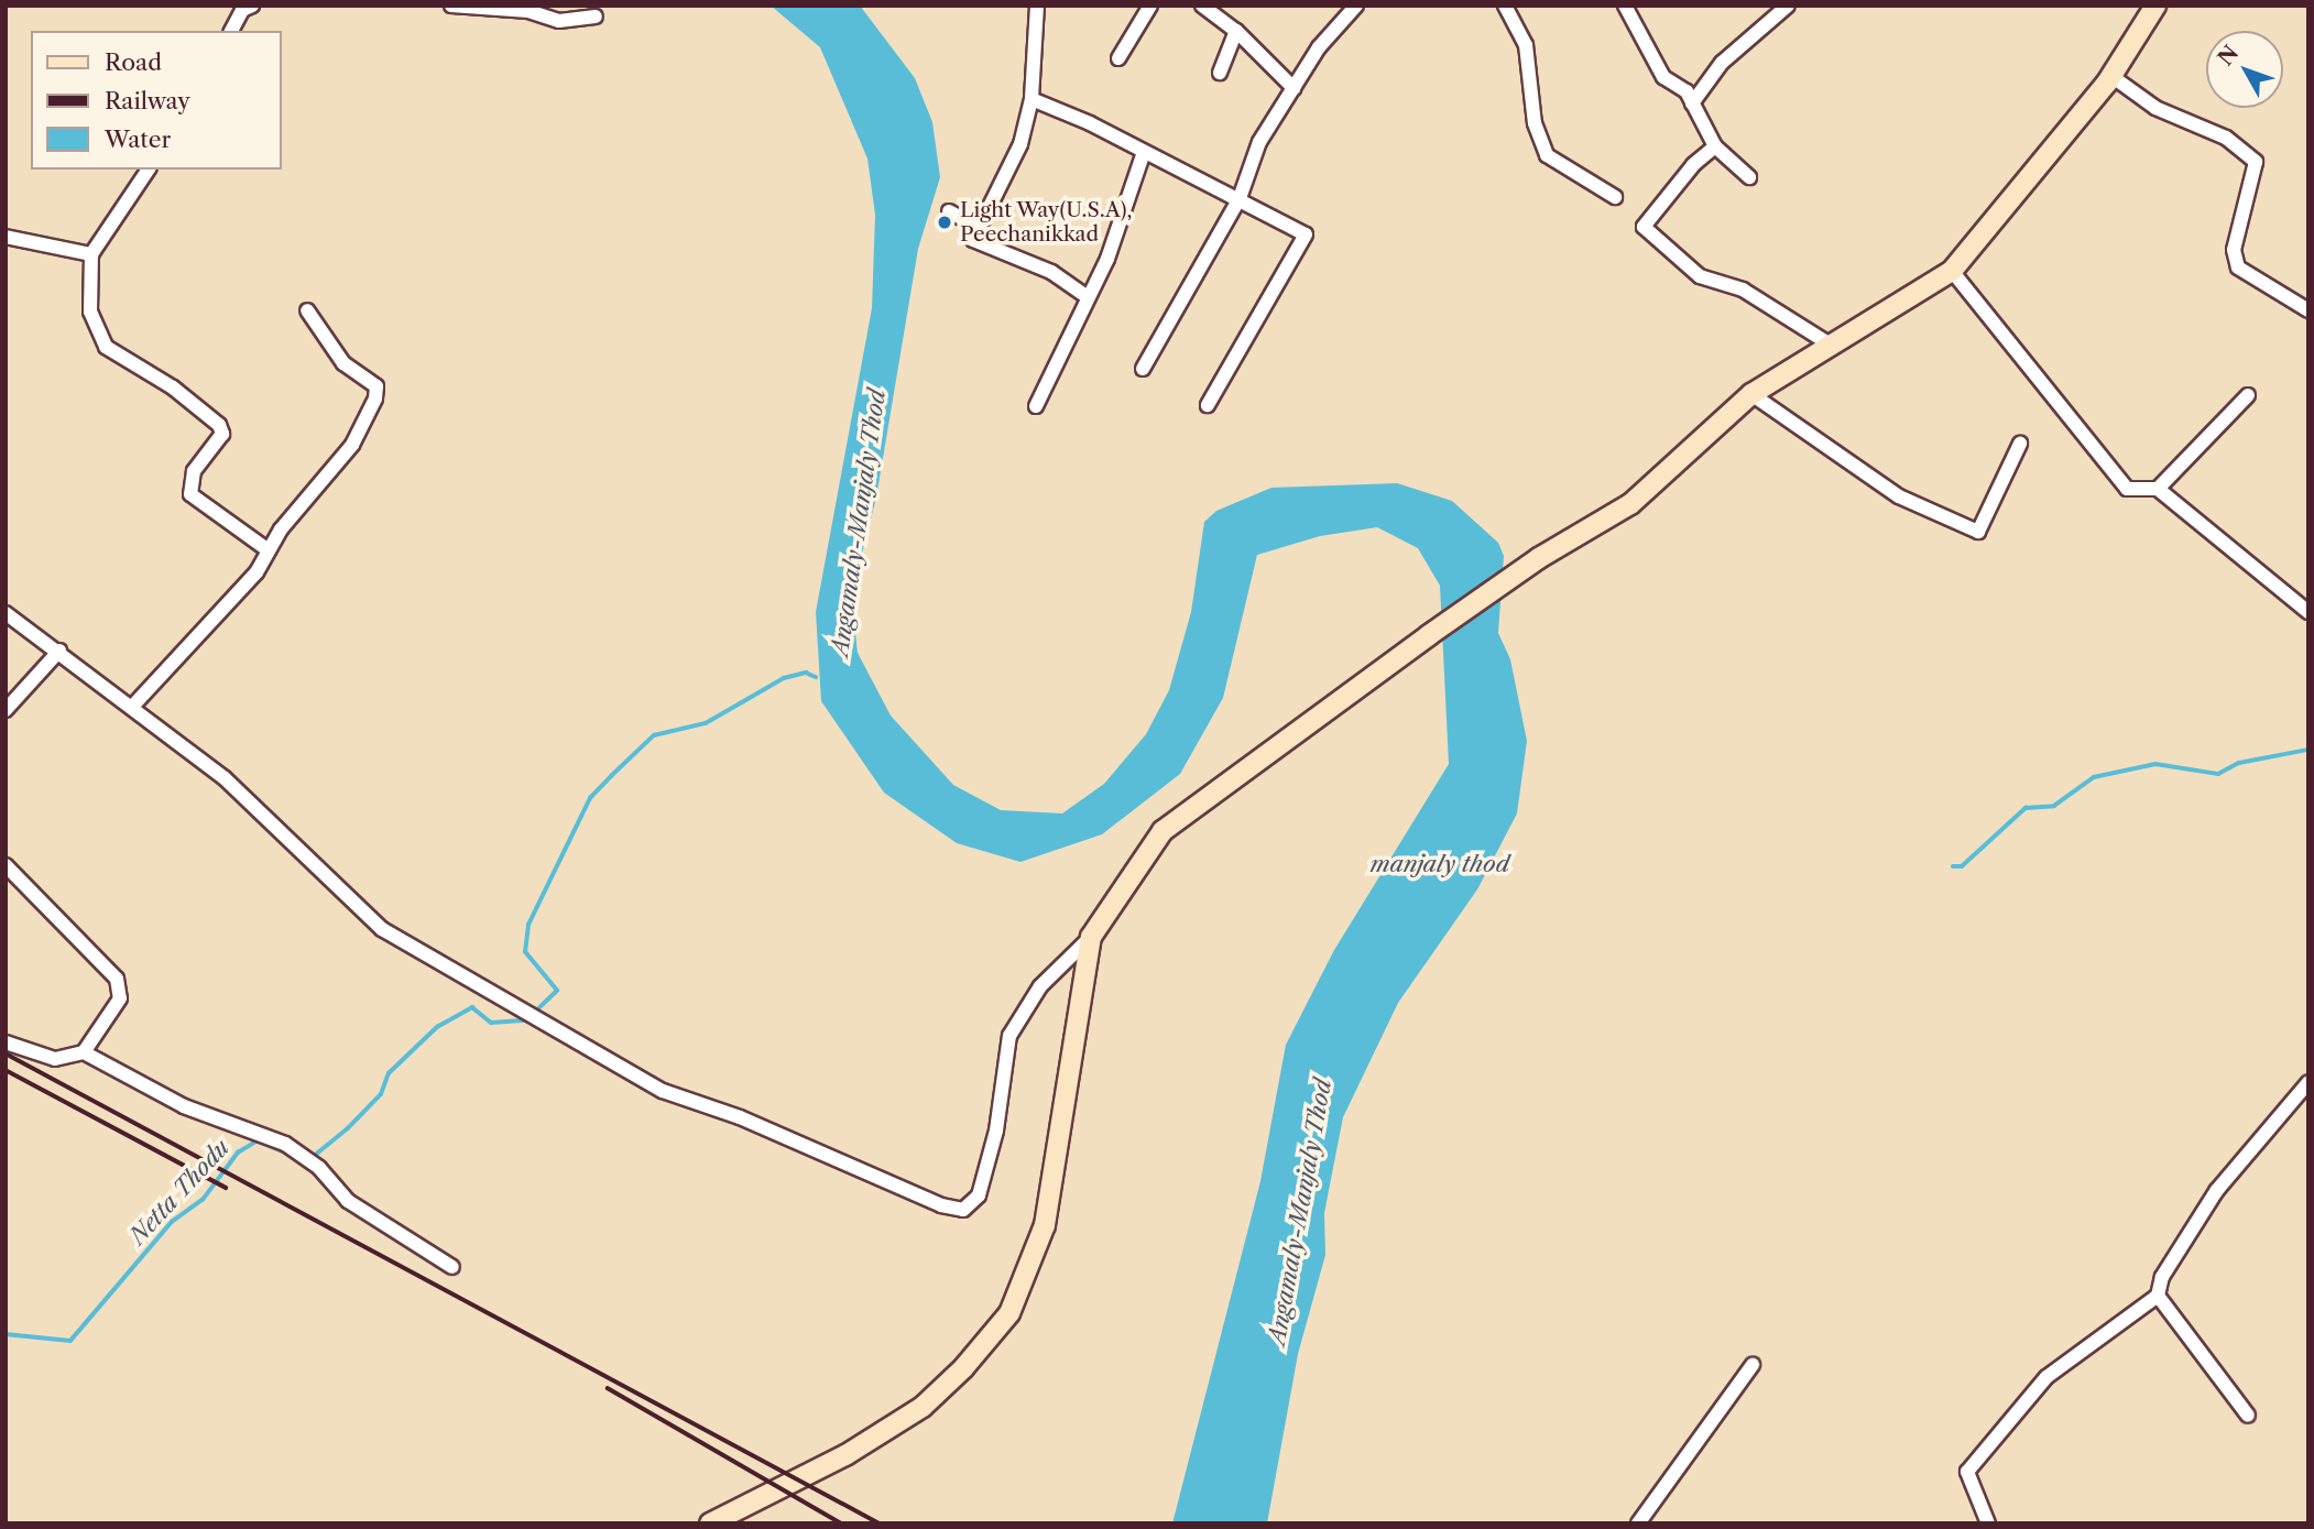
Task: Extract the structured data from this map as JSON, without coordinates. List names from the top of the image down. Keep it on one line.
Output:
{"water":["Angamaly-Manjaly Thod","manjaly thod","Netta Thodu"],"places":["Light Way(U.S.A), Peechanikkad"],"legend":["Road","Railway","Water"],"north":"top left"}
